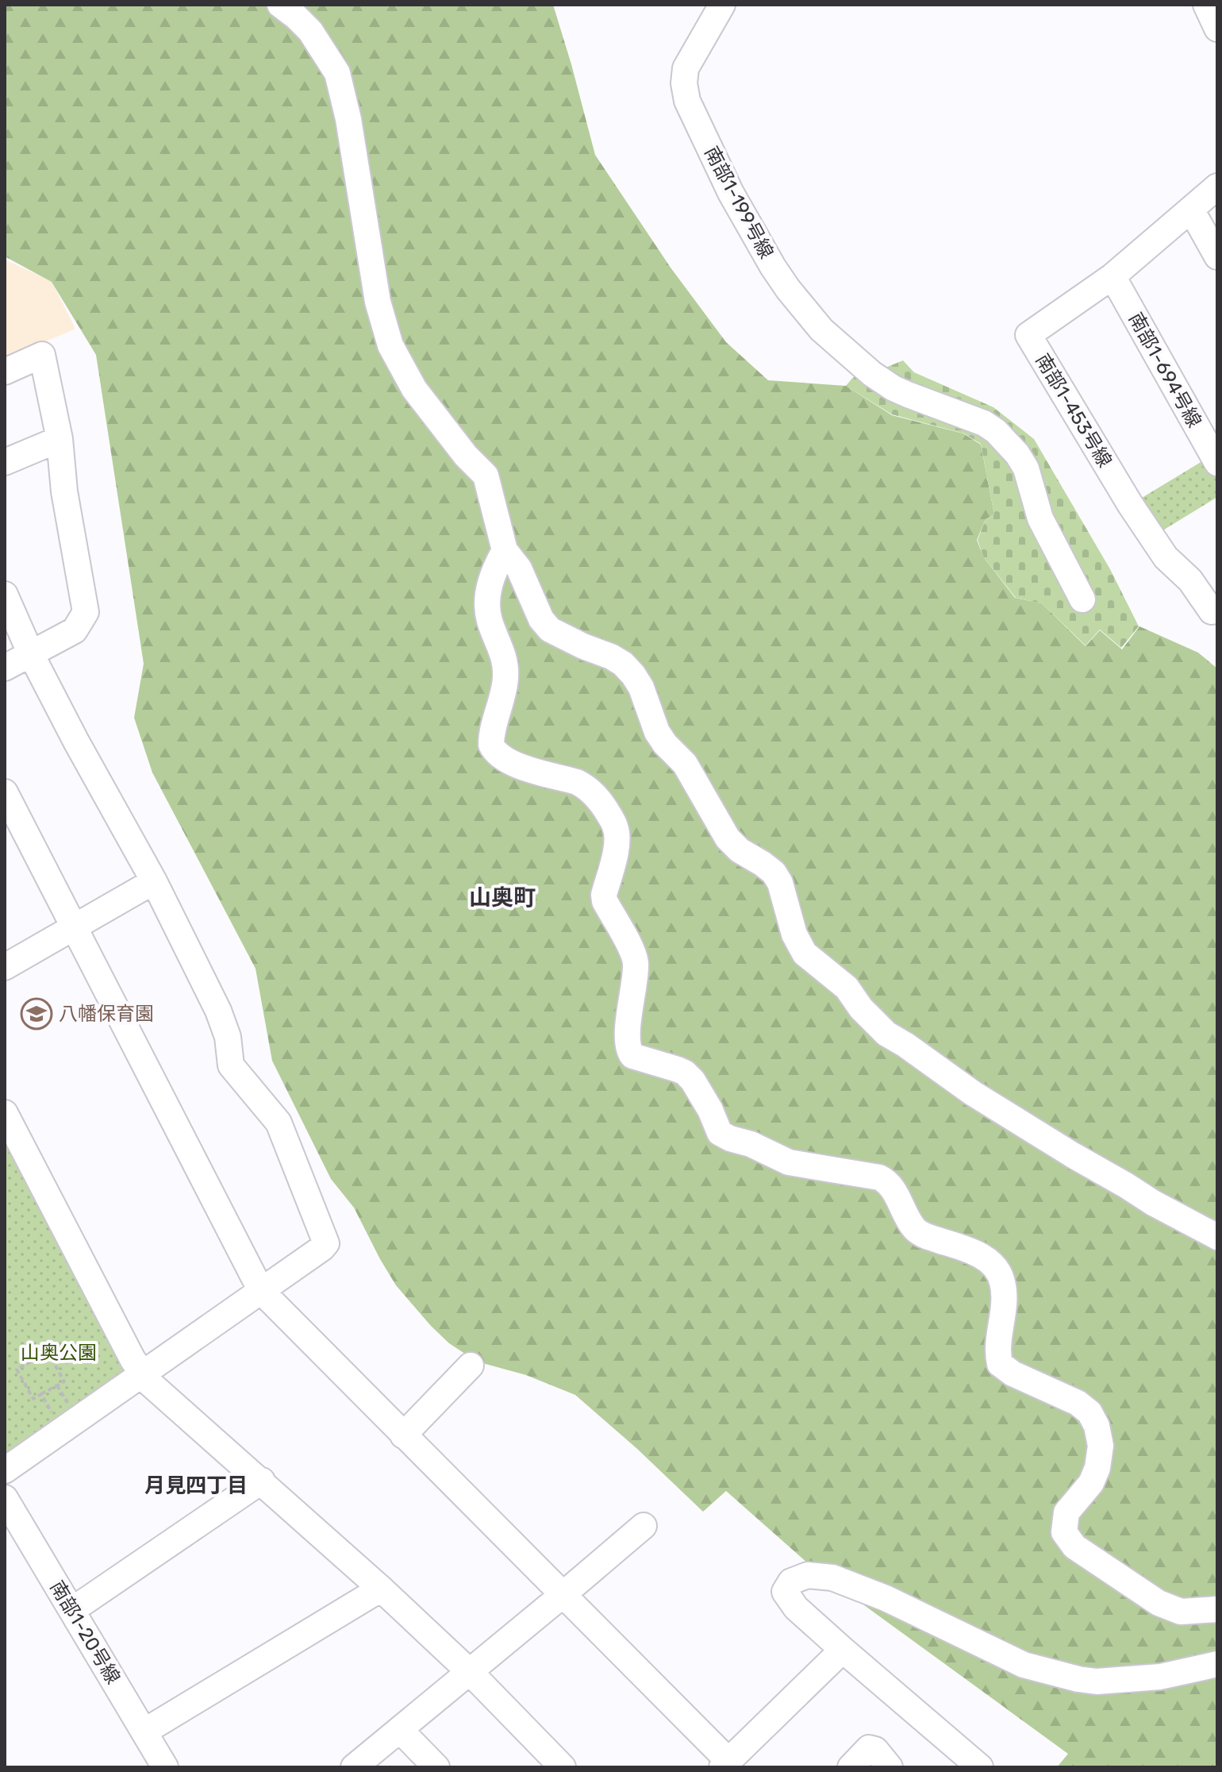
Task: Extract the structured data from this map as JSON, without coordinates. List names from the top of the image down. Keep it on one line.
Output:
{"streets":{"street":["南部1-199号線","南部1-694号線","南部1-453号線","南部1-20号線"]},"crossings":[["南部1-694号線","南部1-453号線"]],"districts":["山奥町","月見四丁目"],"parks":["山奥公園"],"places":{"school or university":["八幡保育園"]}}
